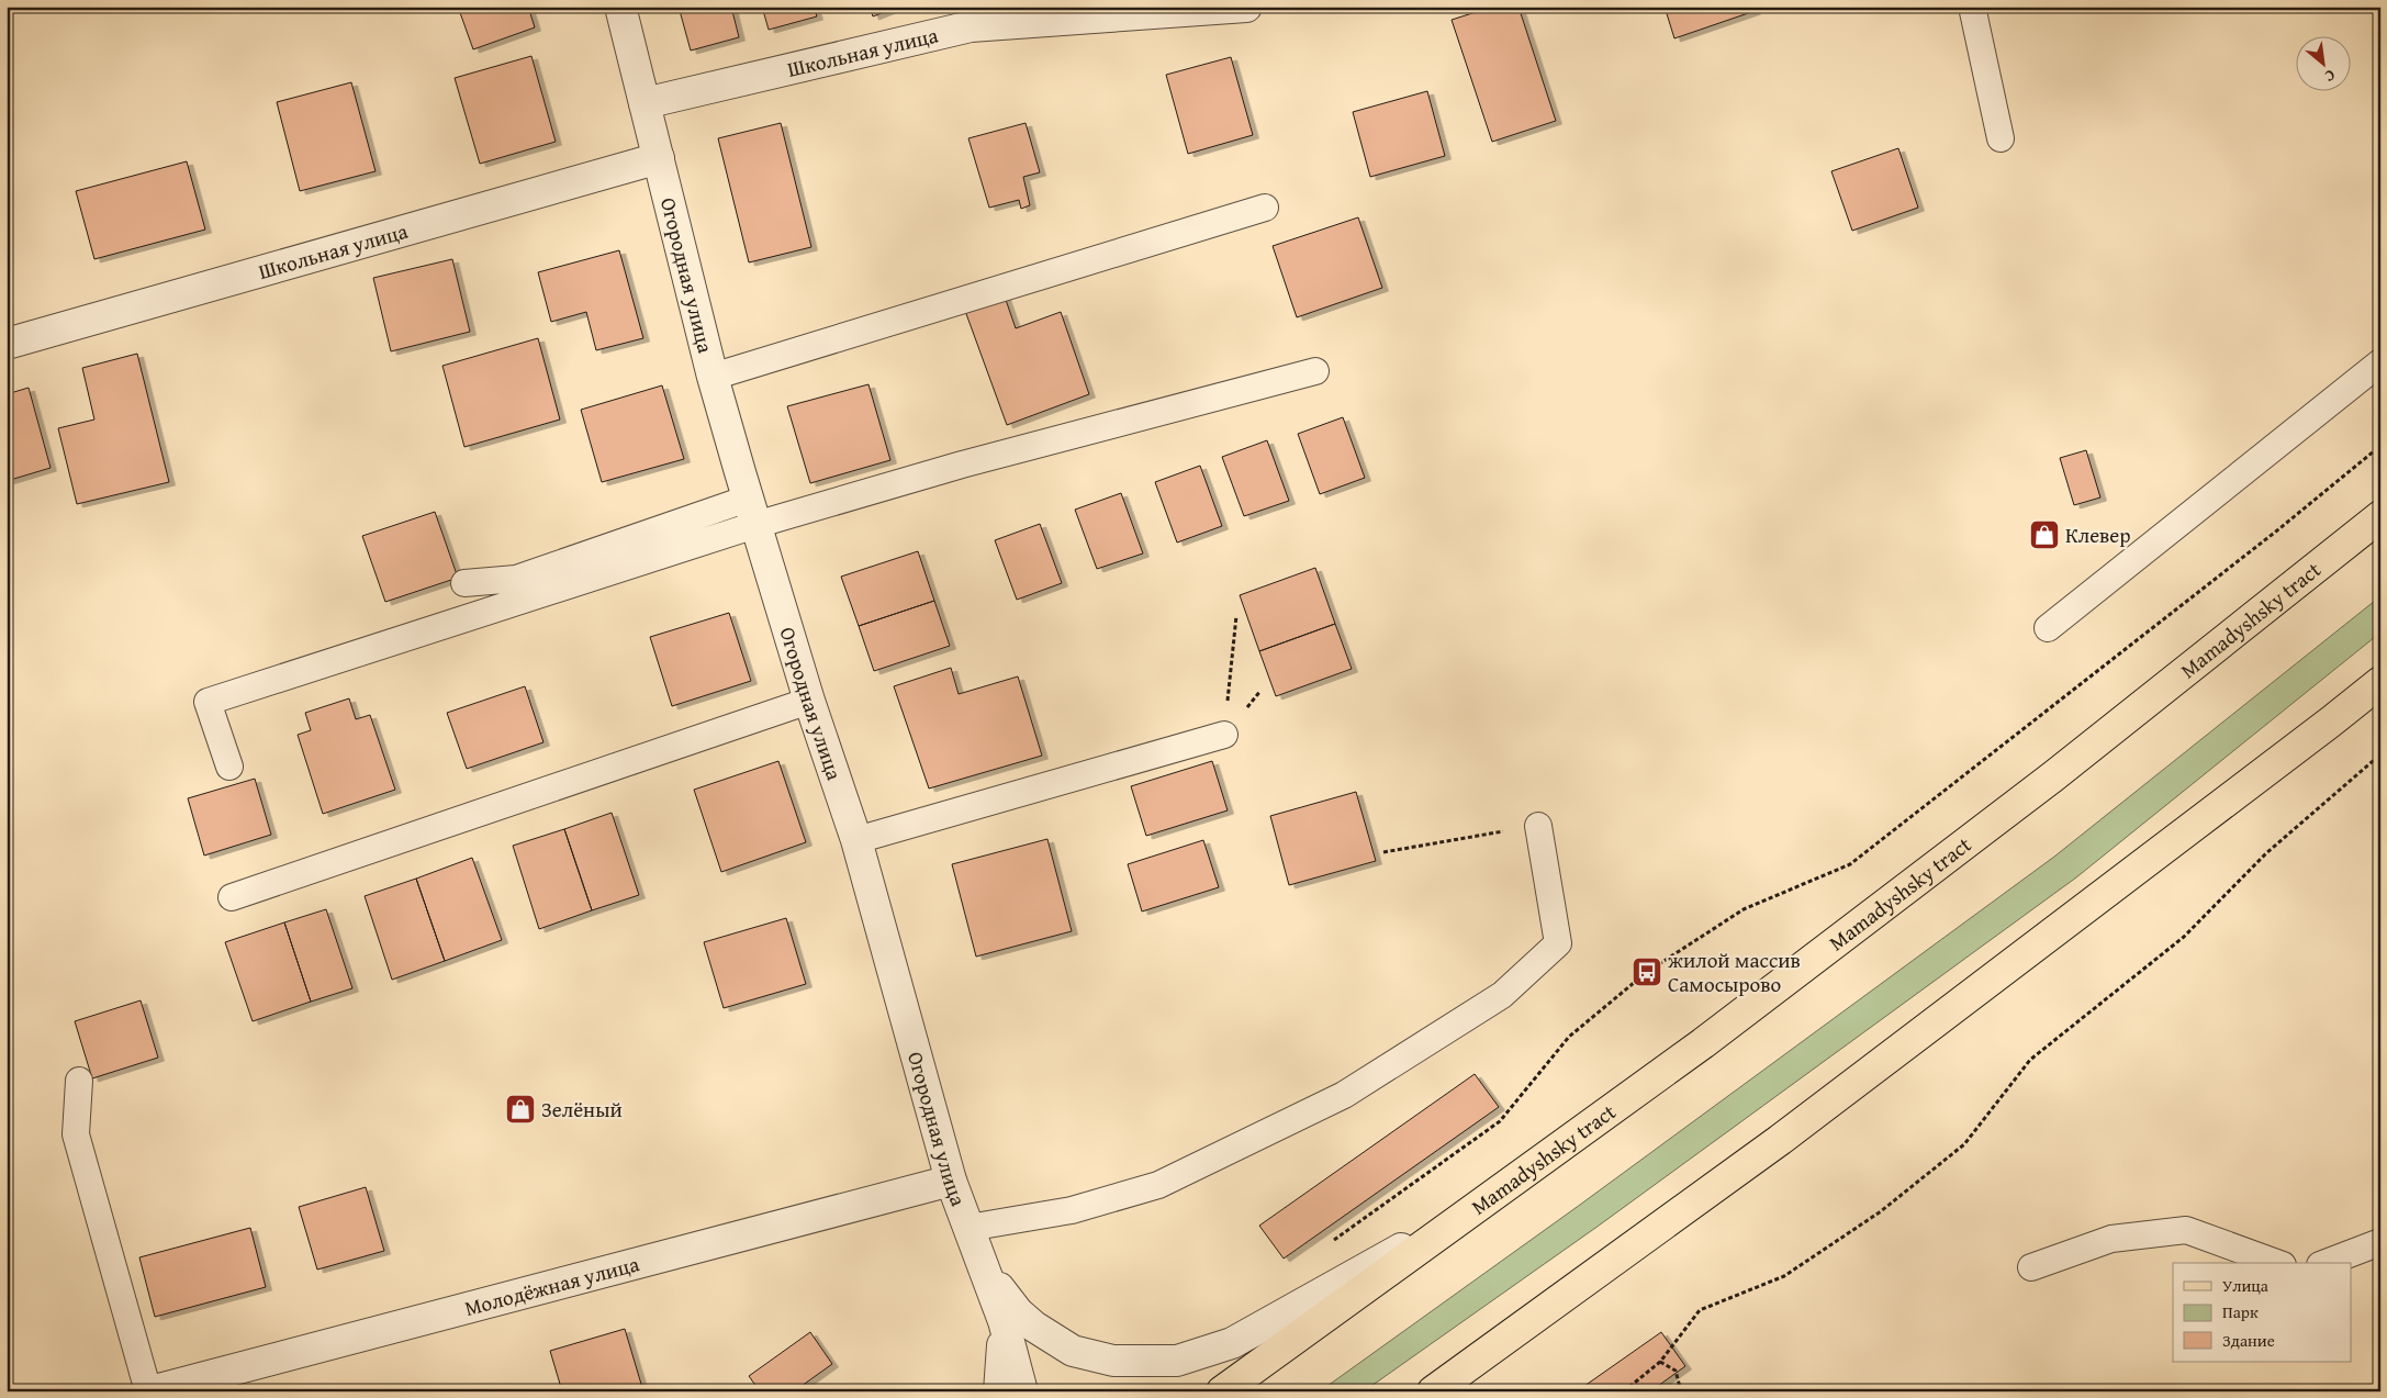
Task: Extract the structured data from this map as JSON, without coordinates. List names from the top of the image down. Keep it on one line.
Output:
{"streets":{"main road":["Mamadyshsky tract"],"street":["Школьная улица","Огородная улица","Молодёжная улица"]},"crossings":[["Школьная улица","Огородная улица"],["Огородная улица","Молодёжная улица"]],"places":{"shop":["Клевер","Зелёный"],"bus stop":["жилой массив Самосырово"]},"legend":["Улица","Парк","Здание"],"north":"bottom right"}
